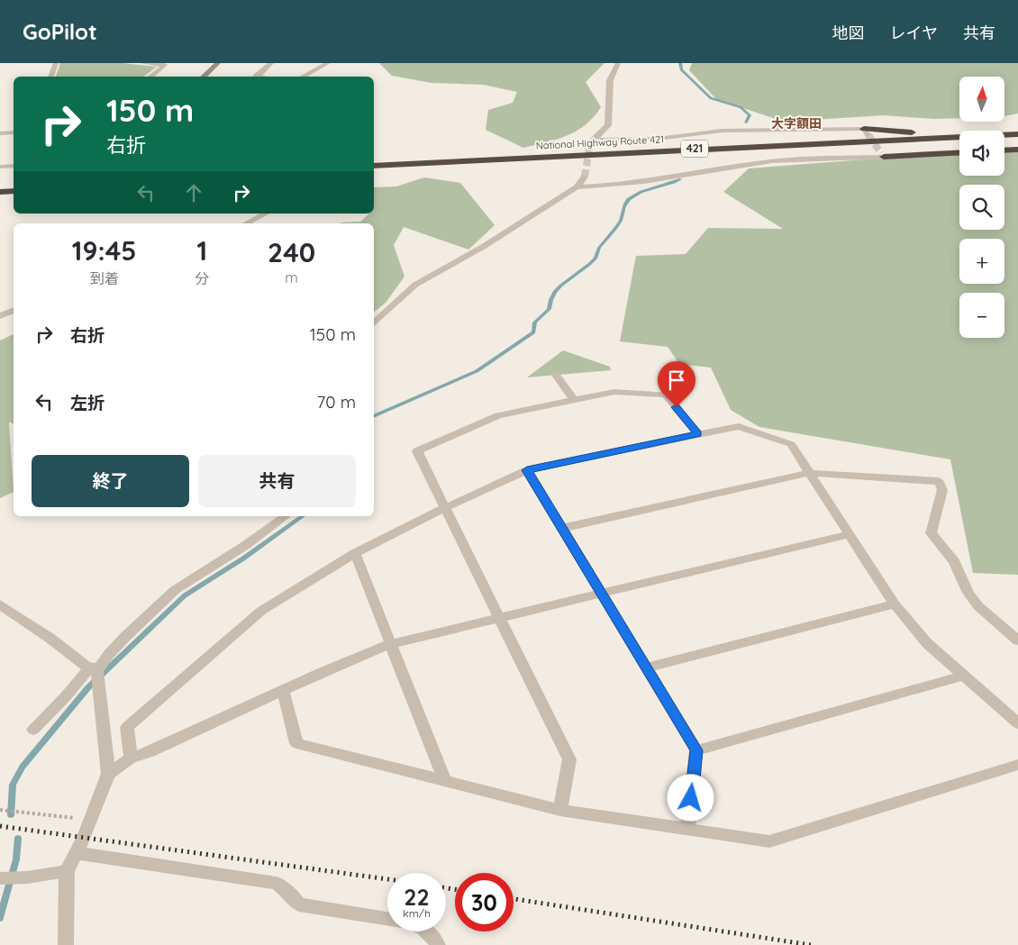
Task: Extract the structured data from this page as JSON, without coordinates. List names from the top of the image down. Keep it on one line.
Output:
{"streets":{"highway":["National Highway Route 421","421"]},"districts":["大字額田"],"north":"top","page":{"header":"GoPilot","nav":["地図","レイヤ","共有"],"map_buttons":["+","−"],"turn":["150 m","右折"],"eta":["19:45","到着","1","分","240","m"],"list":[{"name":"右折","value":"150 m"},{"name":"左折","value":"70 m"}],"buttons":["終了","共有"],"speed":"22 km/h","limit":"30"}}
